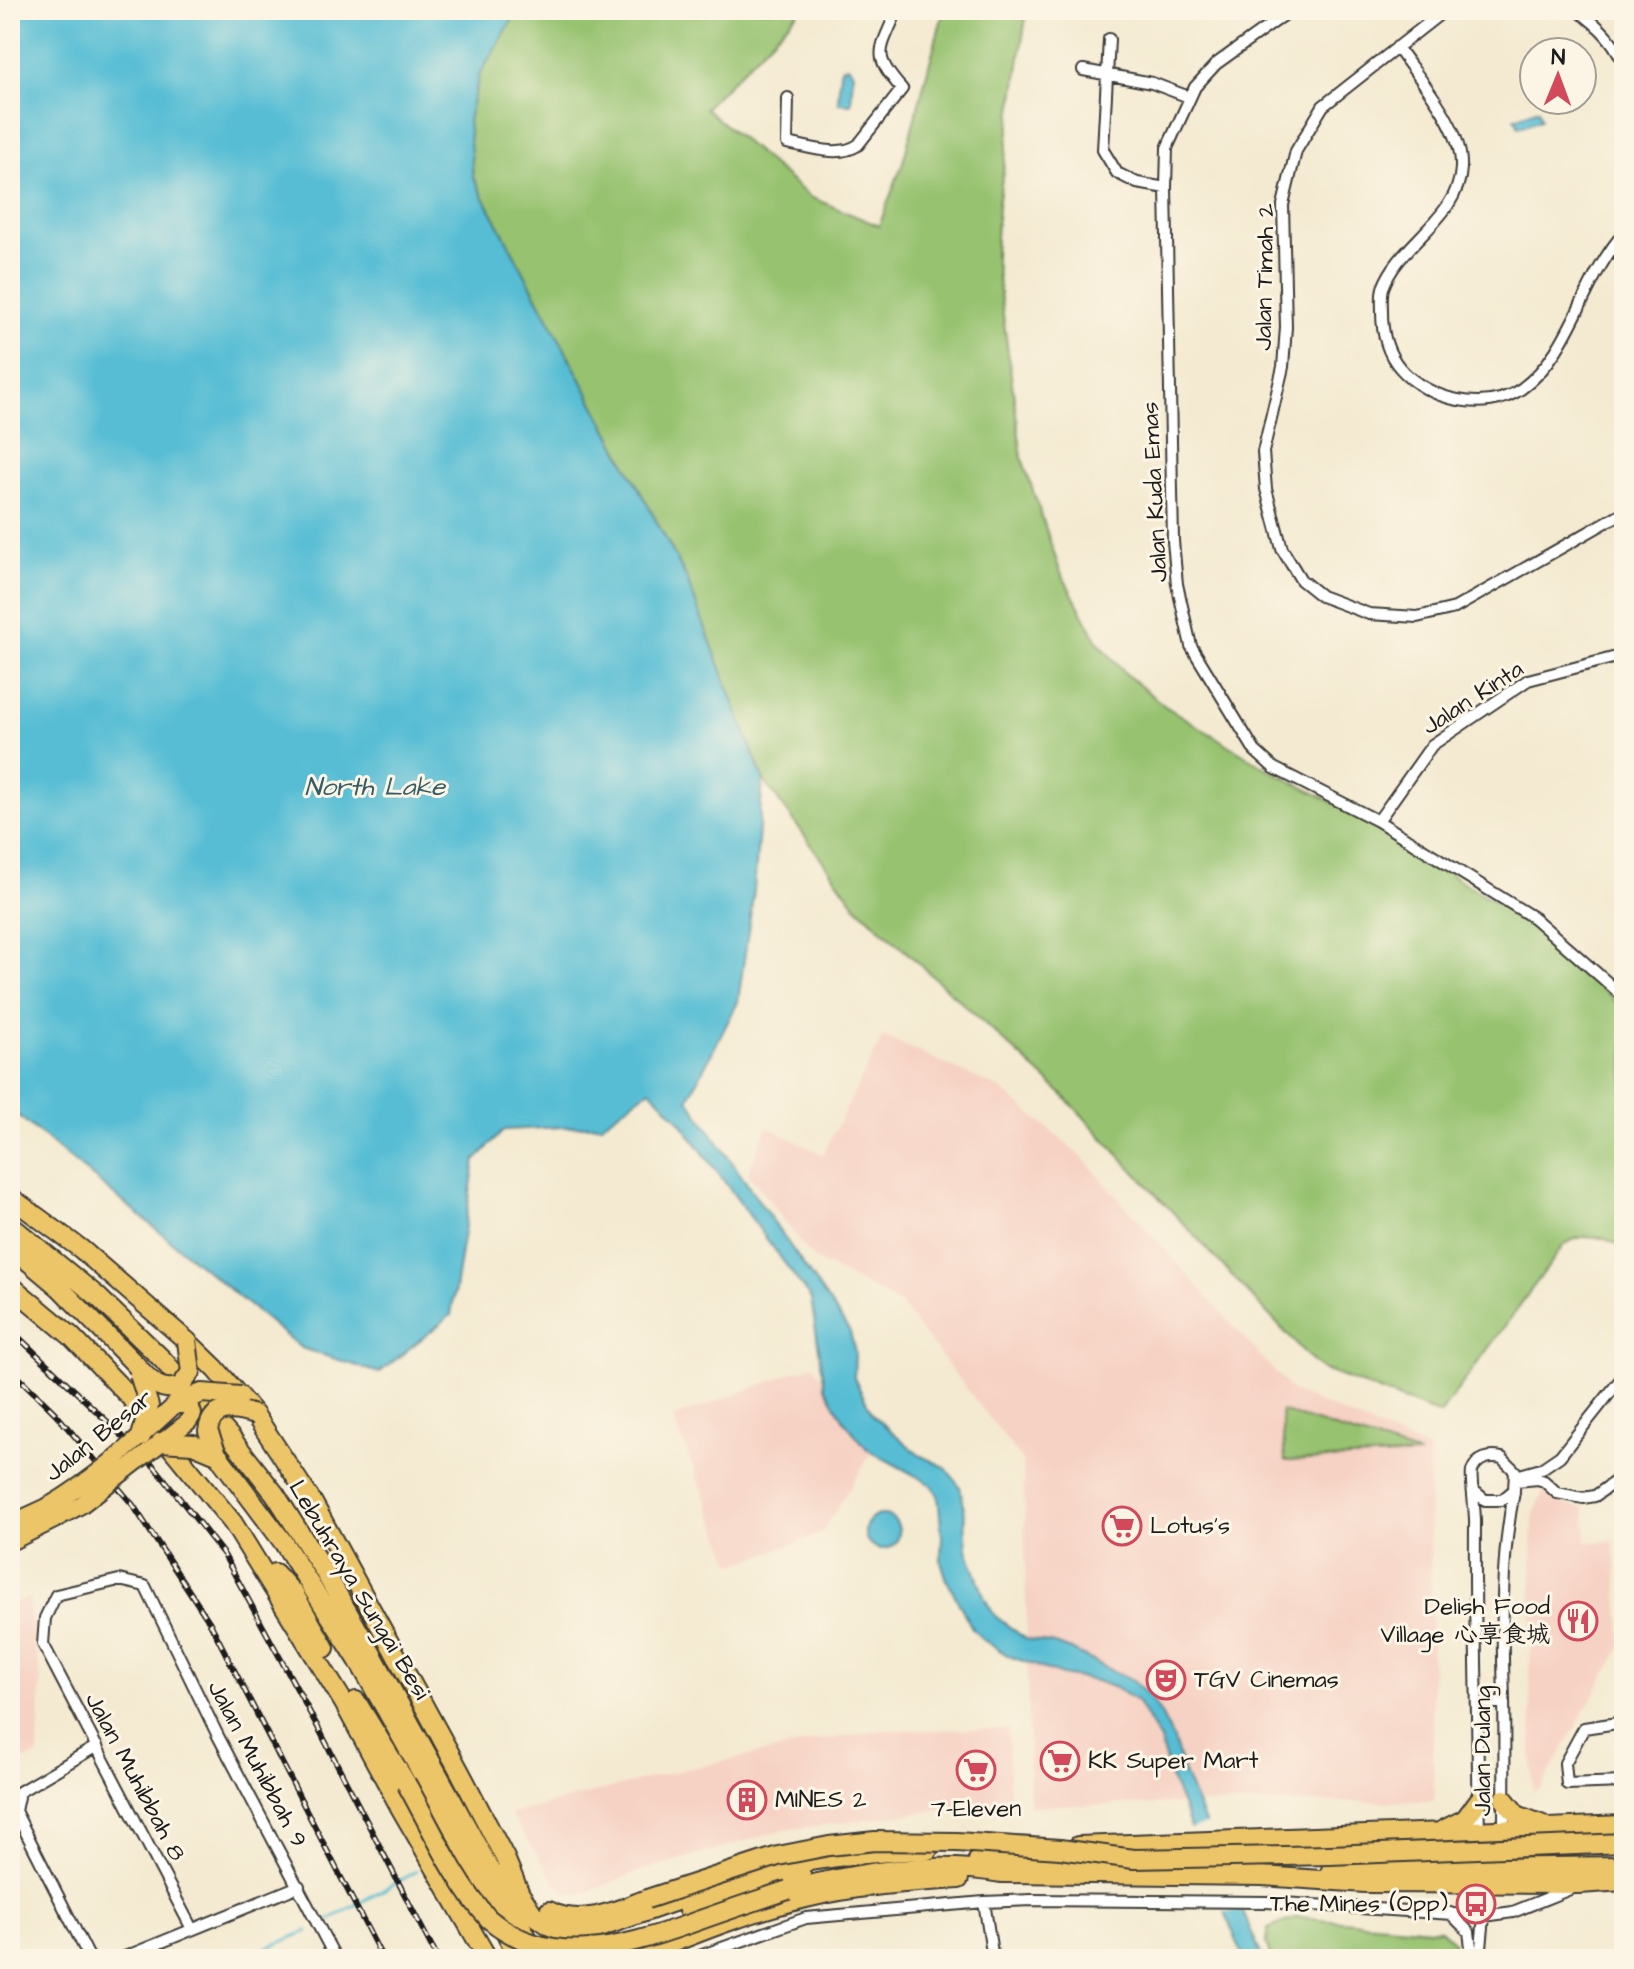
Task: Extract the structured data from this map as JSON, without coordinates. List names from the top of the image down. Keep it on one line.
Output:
{"streets":{"highway":["Lebuhraya Sungai Besi"],"main road":["Jalan Besar"],"street":["Jalan Timah 2","Jalan Kuda Emas","Jalan Kinta","Jalan Dulang","Jalan Muhibbah 9","Jalan Muhibbah 8"]},"crossings":[["Jalan Kuda Emas","Jalan Kinta"],["Jalan Muhibbah 9","Jalan Muhibbah 8"]],"water":["North Lake"],"places":{"supermarket":["Lotus's","KK Super Mart","7-Eleven"],"restaurant":["Delish Food Village 心享食城"],"theatre":["TGV Cinemas"],"building":["MINES 2"],"bus stop":["The Mines (Opp)"]},"north":"top"}
